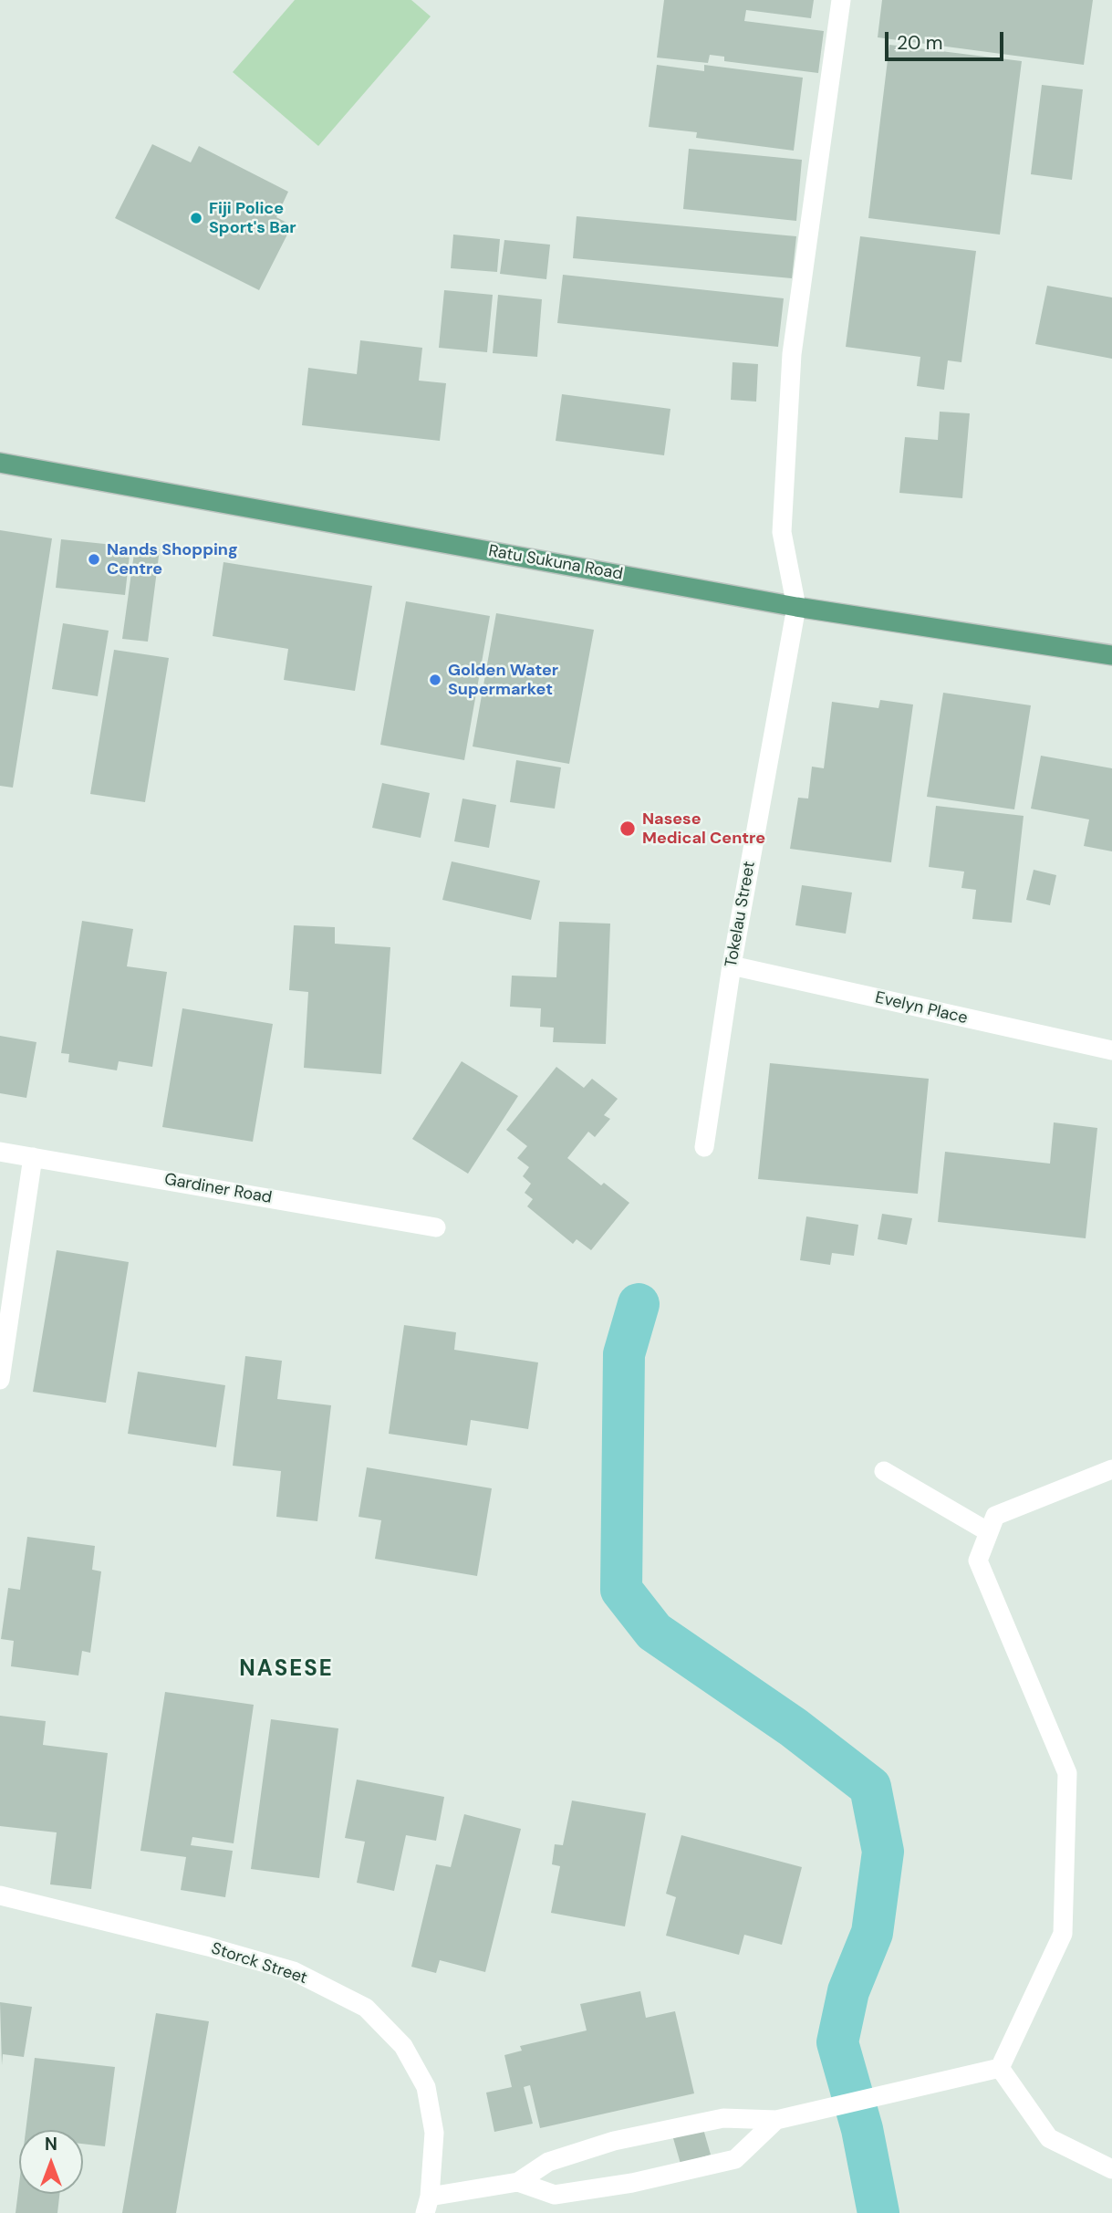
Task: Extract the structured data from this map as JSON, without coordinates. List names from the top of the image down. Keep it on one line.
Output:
{"streets":{"main road":["Ratu Sukuna Road"],"street":["Tokelau Street","Evelyn Place","Gardiner Road","Storck Street"]},"crossings":[["Ratu Sukuna Road","Tokelau Street"],["Tokelau Street","Evelyn Place"]],"districts":["NASESE"],"places":["Fiji Police Sport's Bar","Nands Shopping Centre","Golden Water Supermarket","Nasese Medical Centre"],"scale_bar":"20 m","north":"top"}
